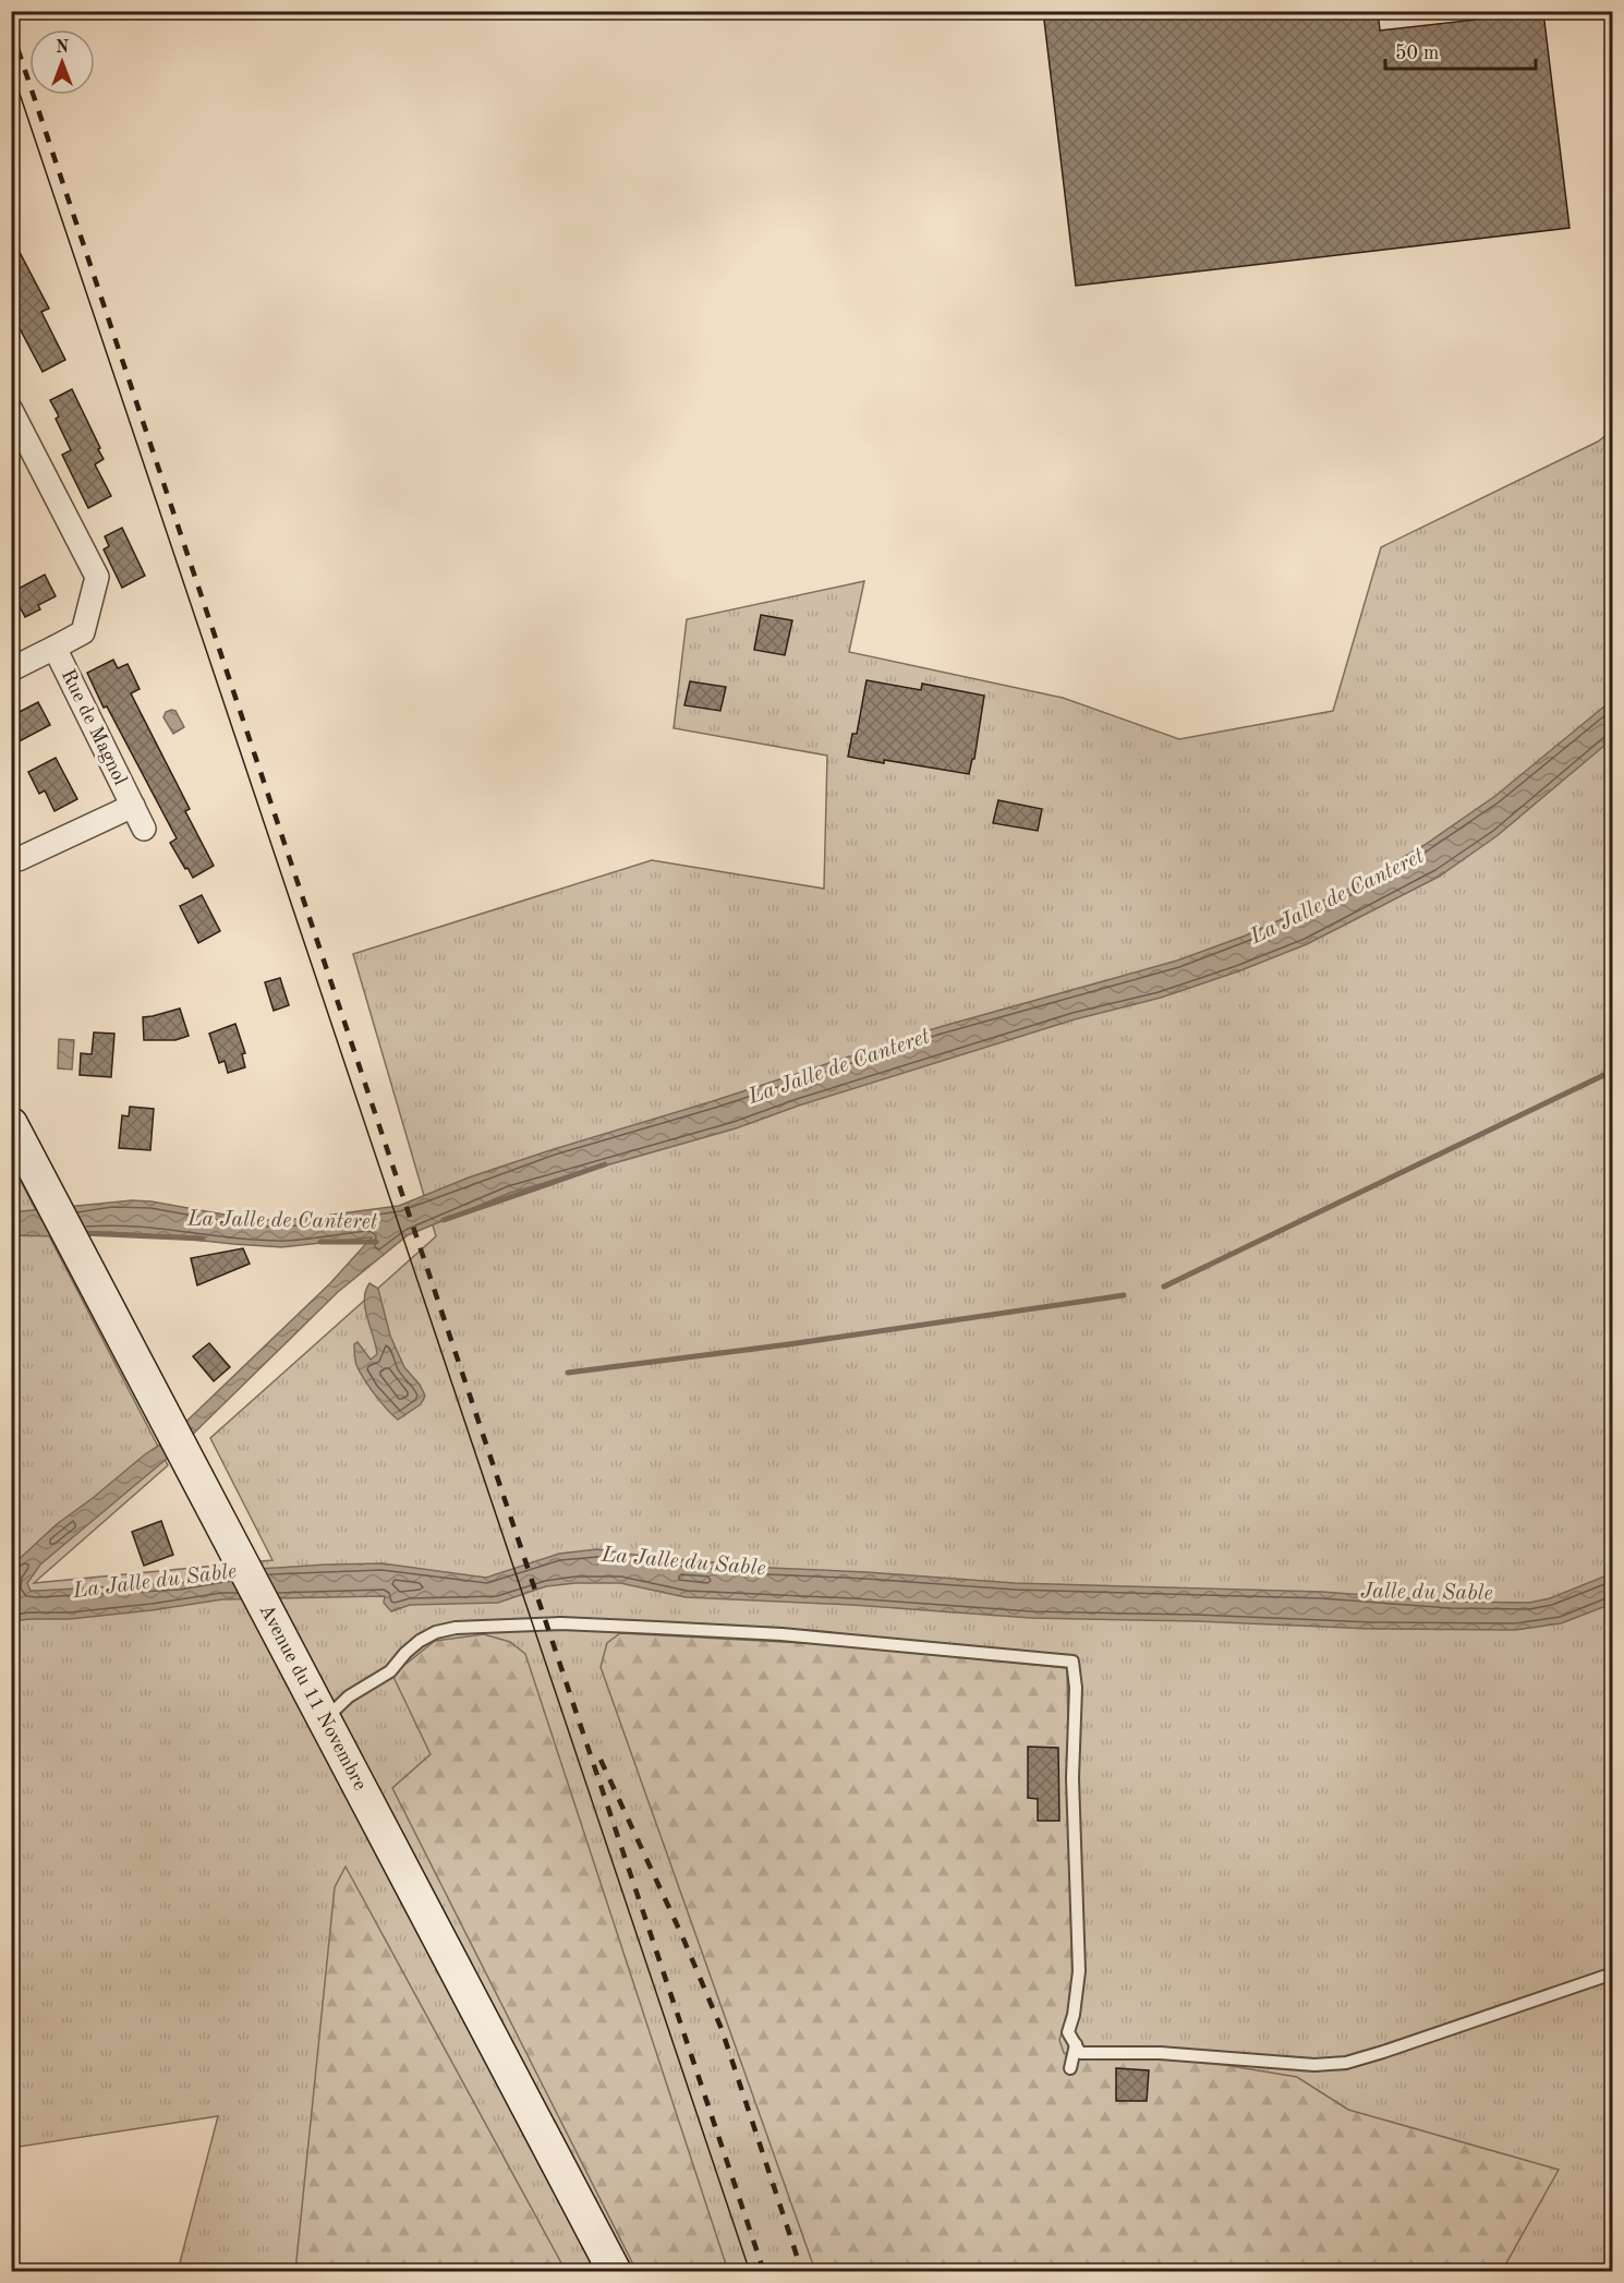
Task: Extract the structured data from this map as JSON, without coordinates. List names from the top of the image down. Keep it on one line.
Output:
{"streets":{"main road":["Avenue du 11 Novembre"],"street":["Rue de Magnol"]},"water":["La Jalle de Canteret","La Jalle du Sable","Jalle du Sable"],"scale_bar":"50 m","north":"top"}
